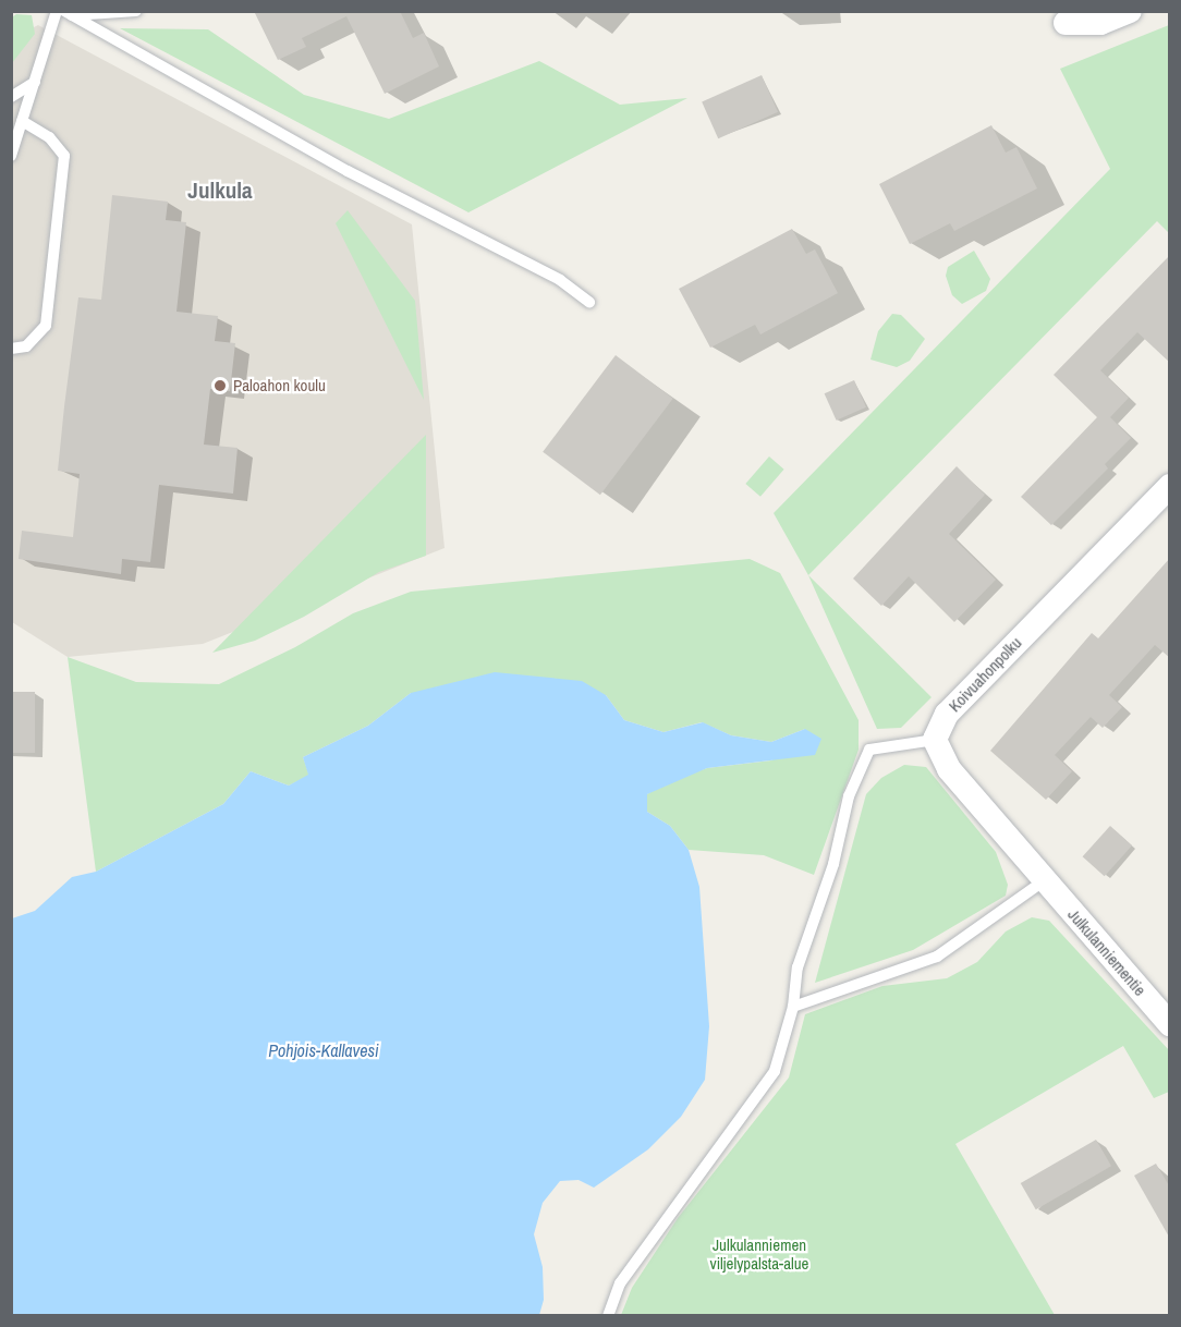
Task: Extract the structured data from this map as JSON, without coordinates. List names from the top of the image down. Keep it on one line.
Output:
{"streets":{"street":["Koivuahonpolku","Julkulanniementie"]},"districts":["Julkula"],"water":["Pohjois-Kallavesi"],"parks":["Julkulanniemen viljelypalsta-alue"],"places":["Paloahon koulu"]}
